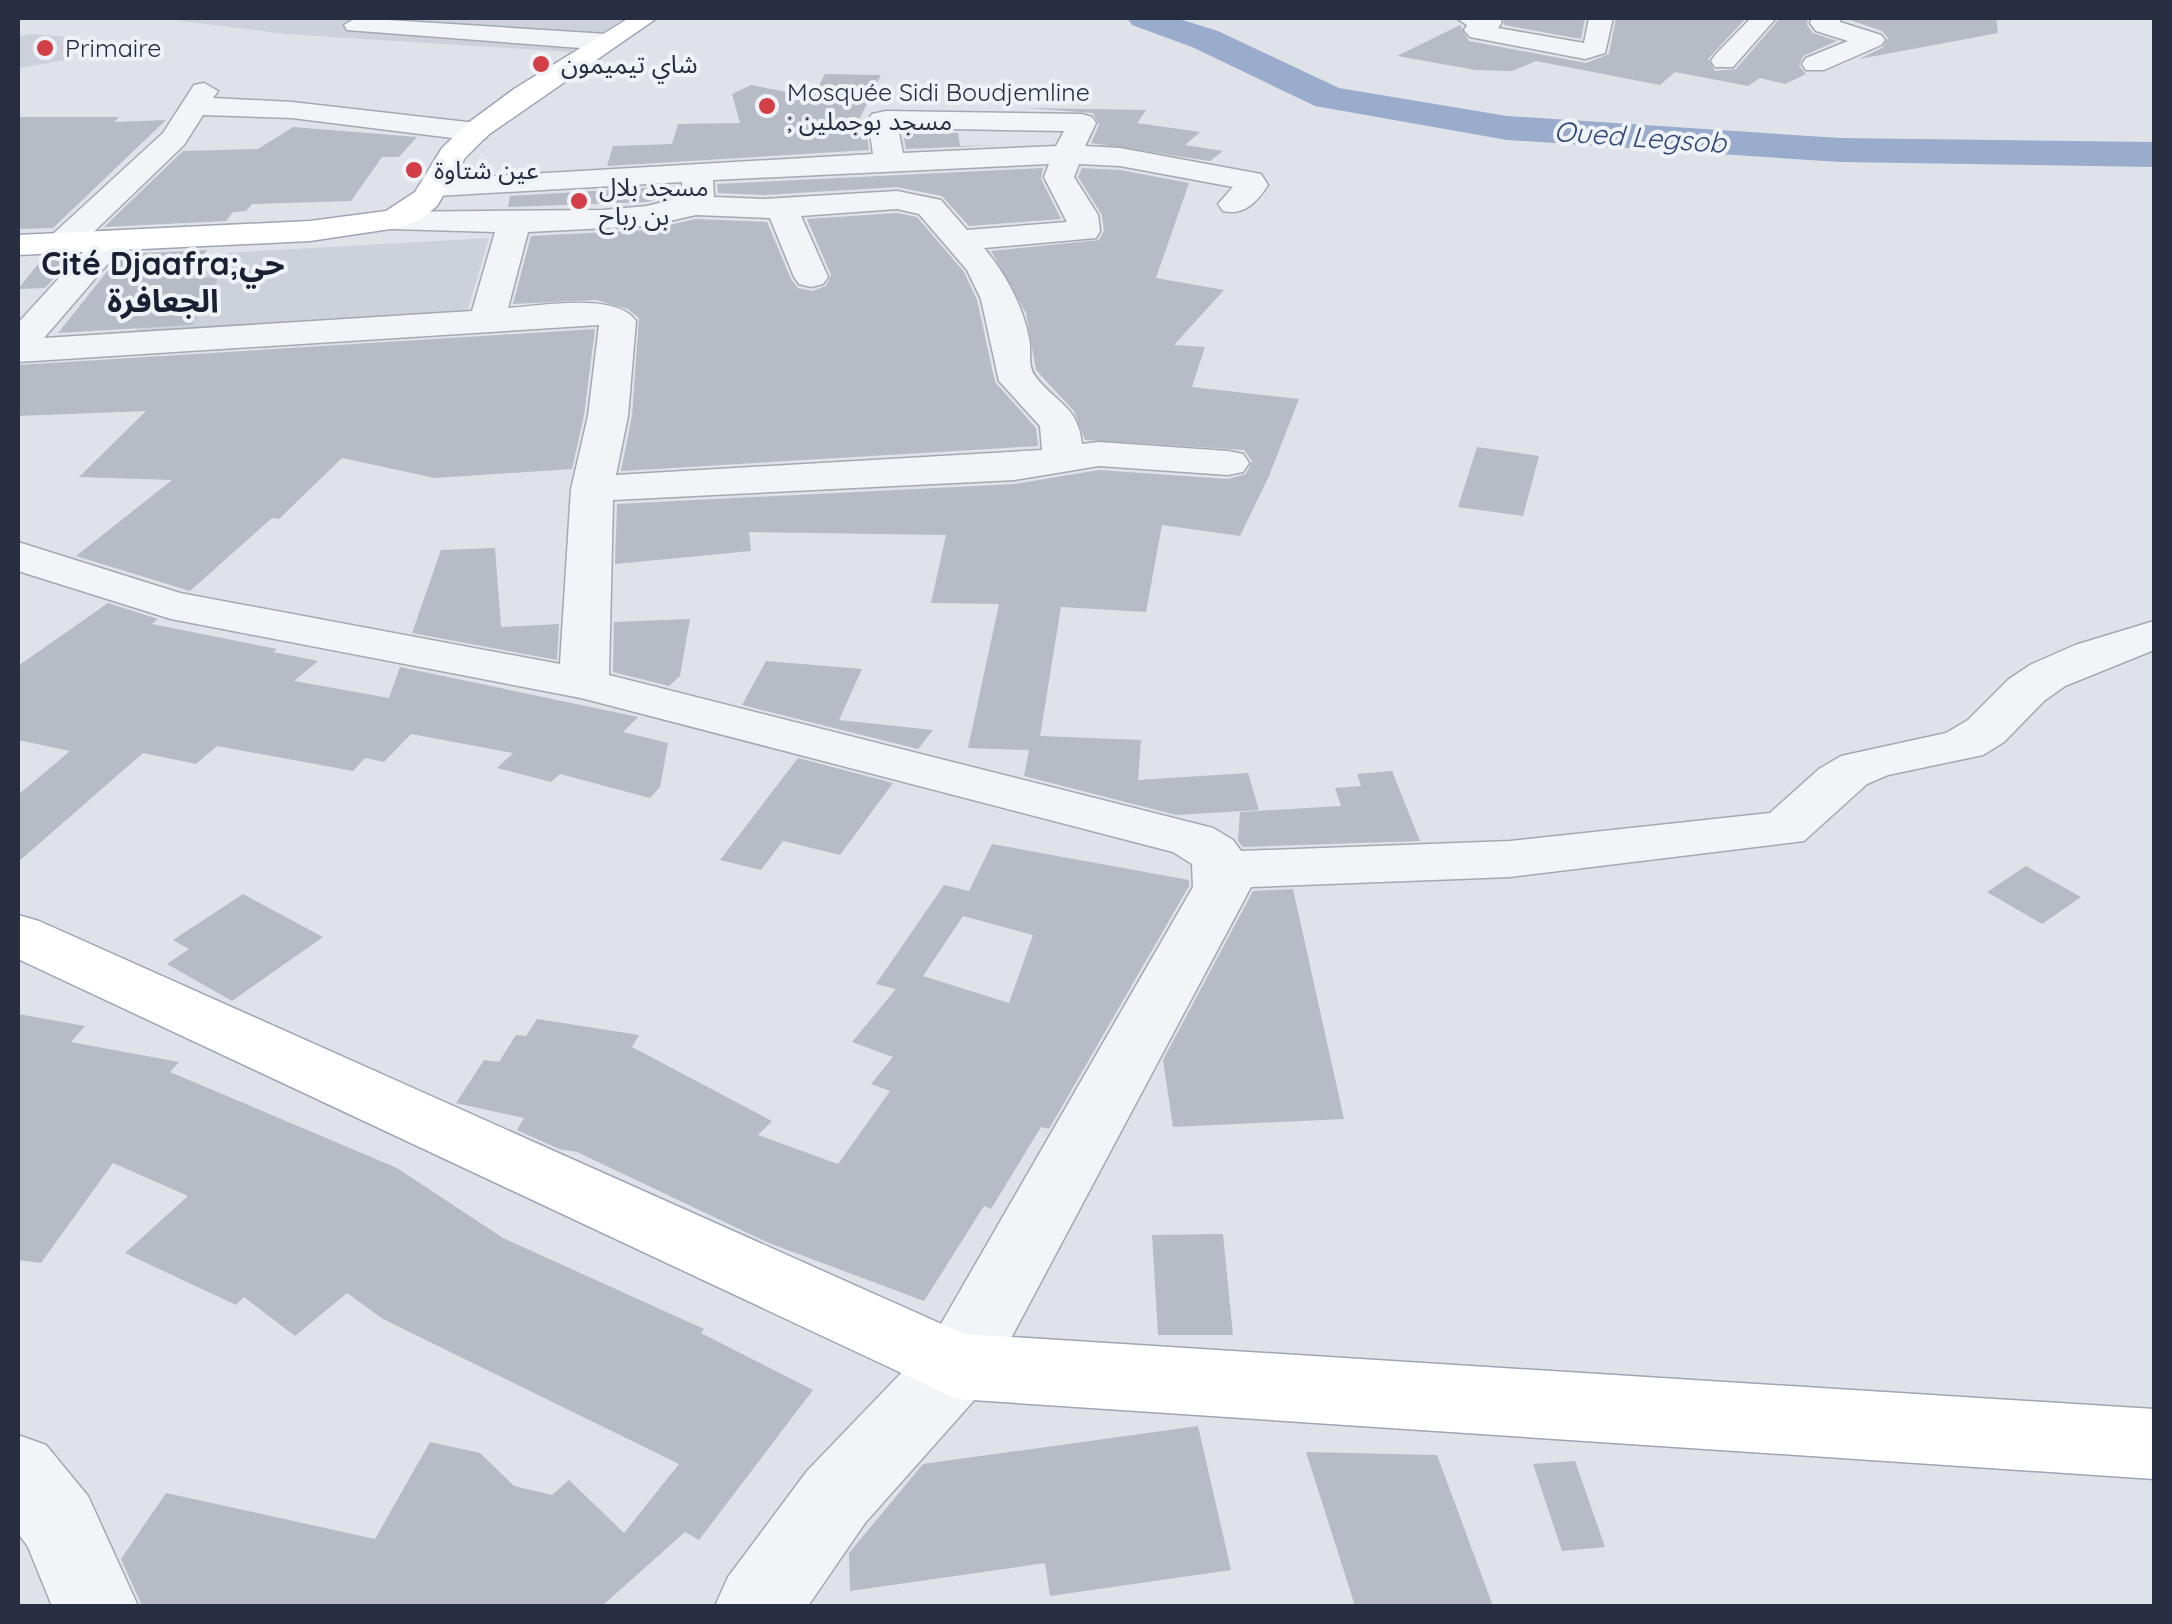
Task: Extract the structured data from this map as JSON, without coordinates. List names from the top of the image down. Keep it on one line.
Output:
{"districts":["Cité Djaafra;حي الجعافرة"],"water":["Oued Legsob"],"places":["Primaire","شاي تيميمون","Mosquée Sidi Boudjemline ; مسجد بوجملين","عين شتاوة","مسجد بلال بن رباح"]}
